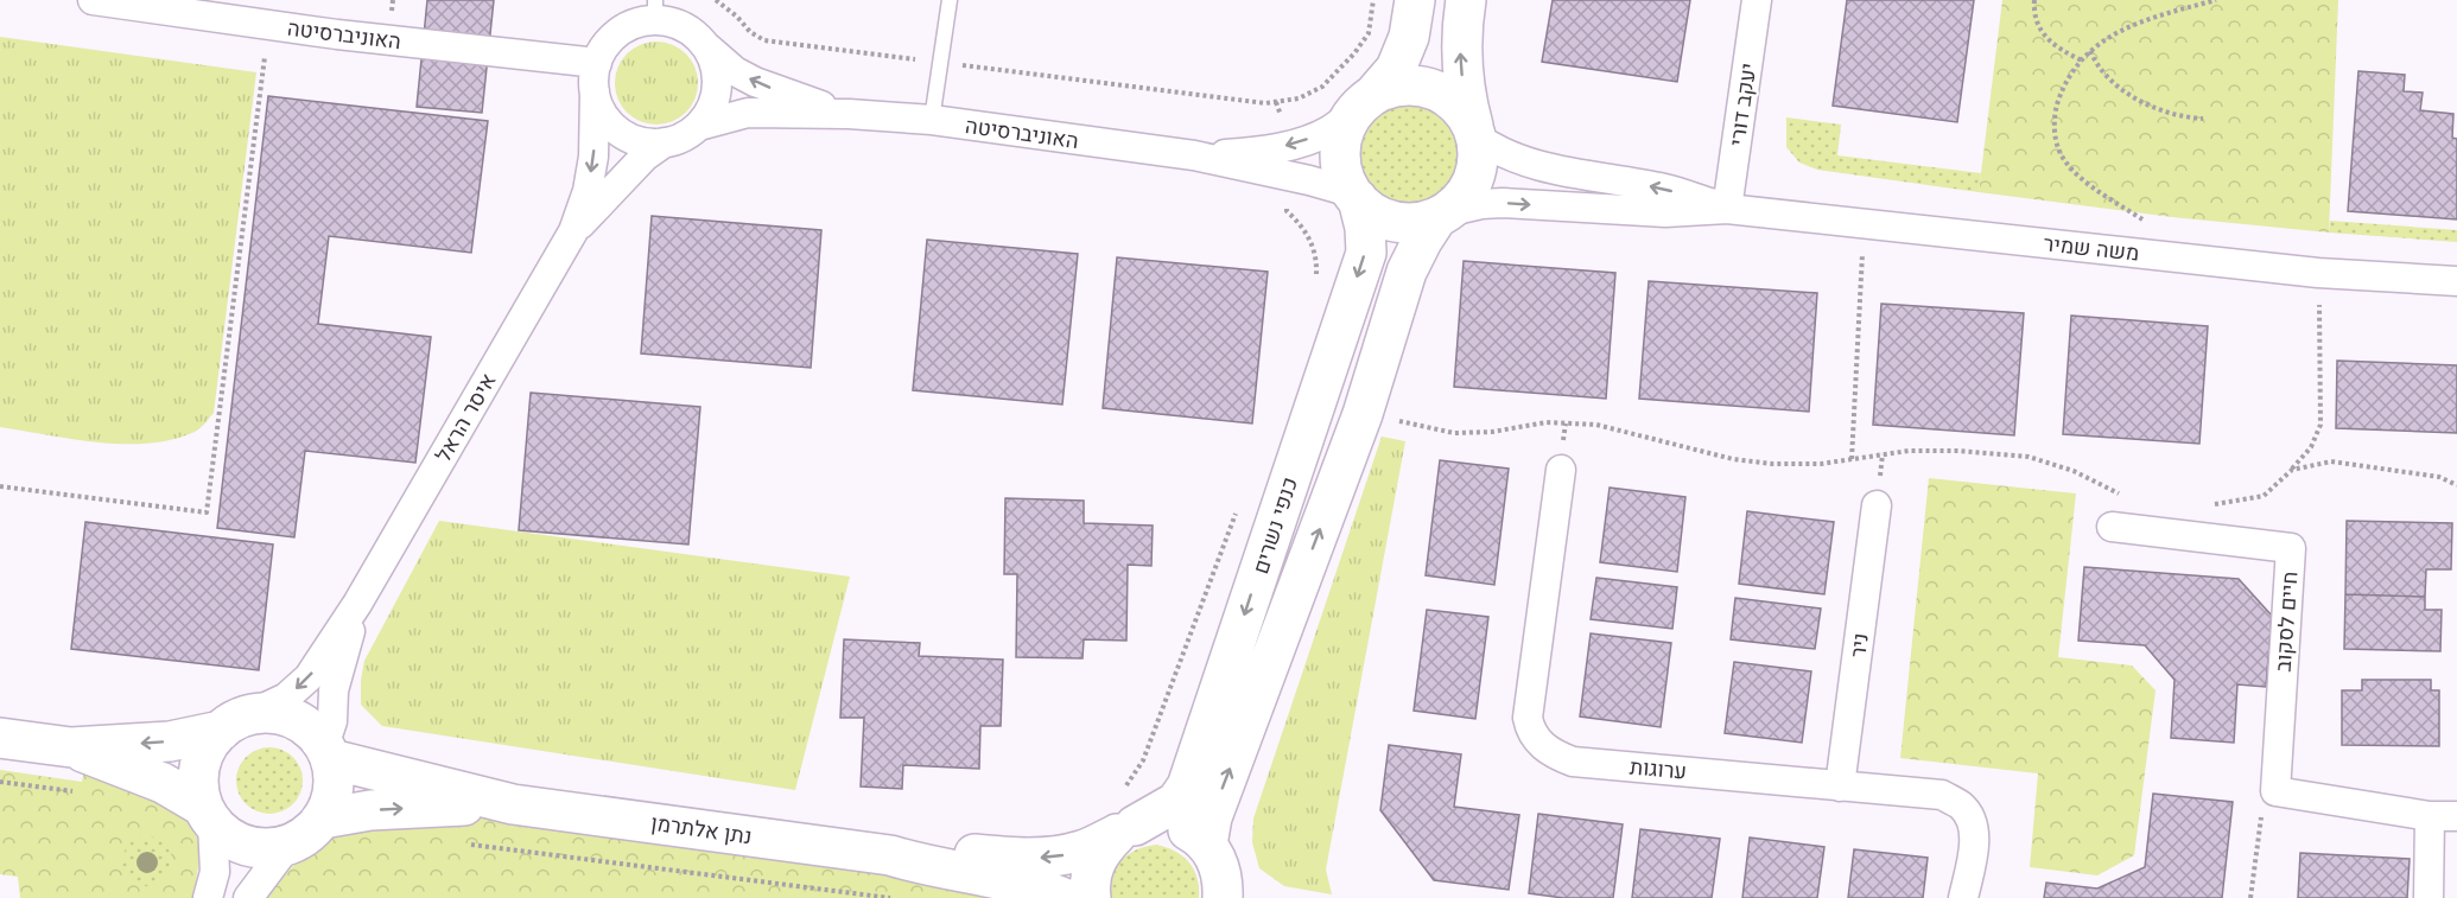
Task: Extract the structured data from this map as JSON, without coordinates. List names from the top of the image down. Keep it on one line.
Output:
{"streets":{"street":["האוניברסיטה","יעקב דורי","משה שמיר","איסר הראל","כנפי נשרים","חיים לסקוב","ניר","ערוגות","נתן אלתרמן"]},"crossings":[["האוניברסיטה","משה שמיר"],["האוניברסיטה","איסר הראל"],["האוניברסיטה","כנפי נשרים"],["יעקב דורי","משה שמיר"],["משה שמיר","כנפי נשרים"],["איסר הראל","נתן אלתרמן"],["כנפי נשרים","נתן אלתרמן"],["ניר","ערוגות"]]}
